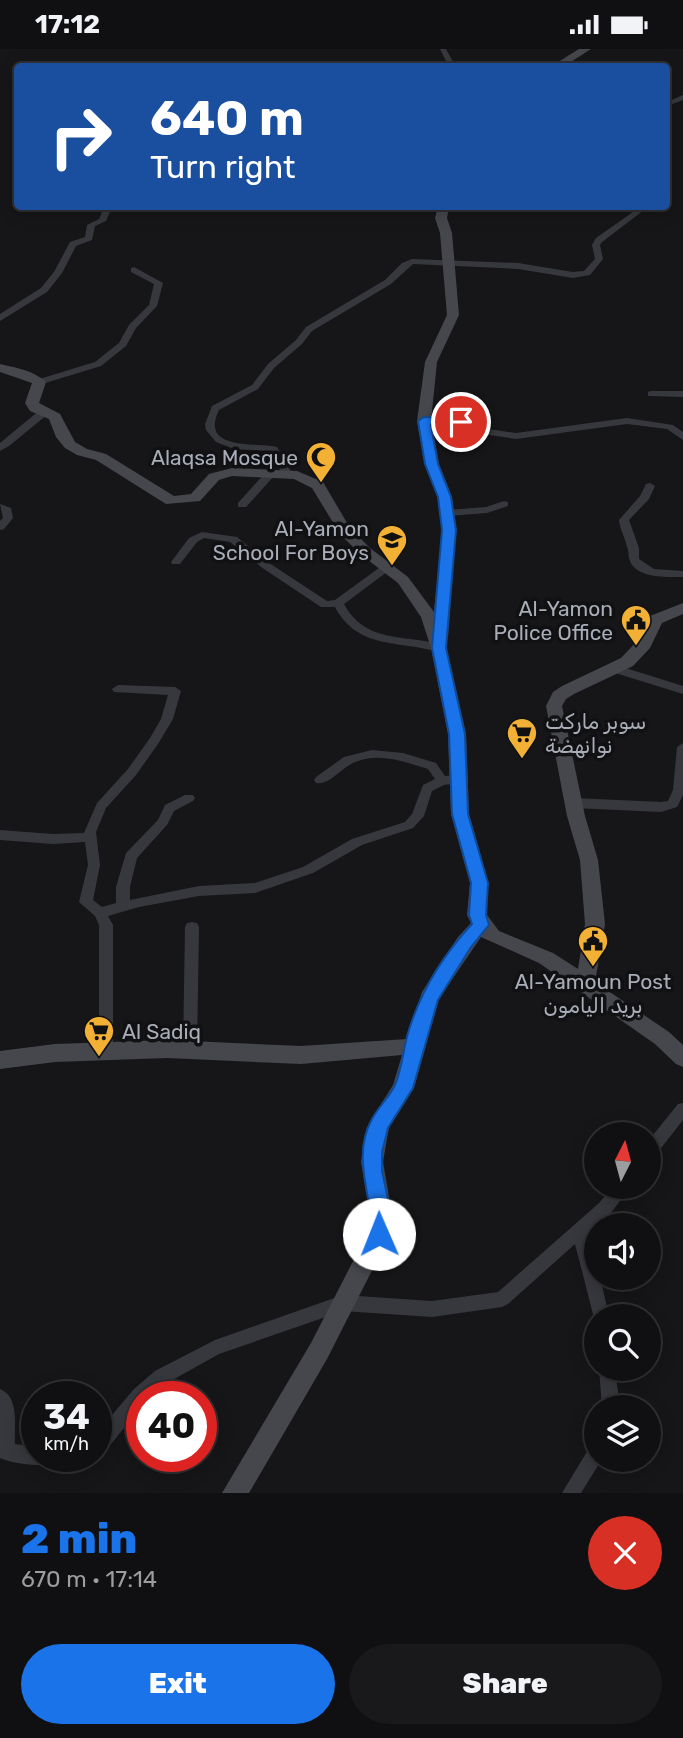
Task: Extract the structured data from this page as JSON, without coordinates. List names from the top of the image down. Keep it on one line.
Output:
{"places":{"mosque":["Alaqsa Mosque"],"school or university":["Al-Yamon School For Boys"],"public building":["Al-Yamon Police Office","Al-Yamoun Post بريد اليامون"],"supermarket":["سوبر ماركت نوانهضة","Al Sadiq"]},"north":"top","page":{"status":"17:12","turn":["640 m","Turn right"],"speed":"34 km/h","limit":"40","heading":["2 min","670 m · 17:14"],"buttons":["Exit","Share"]}}
